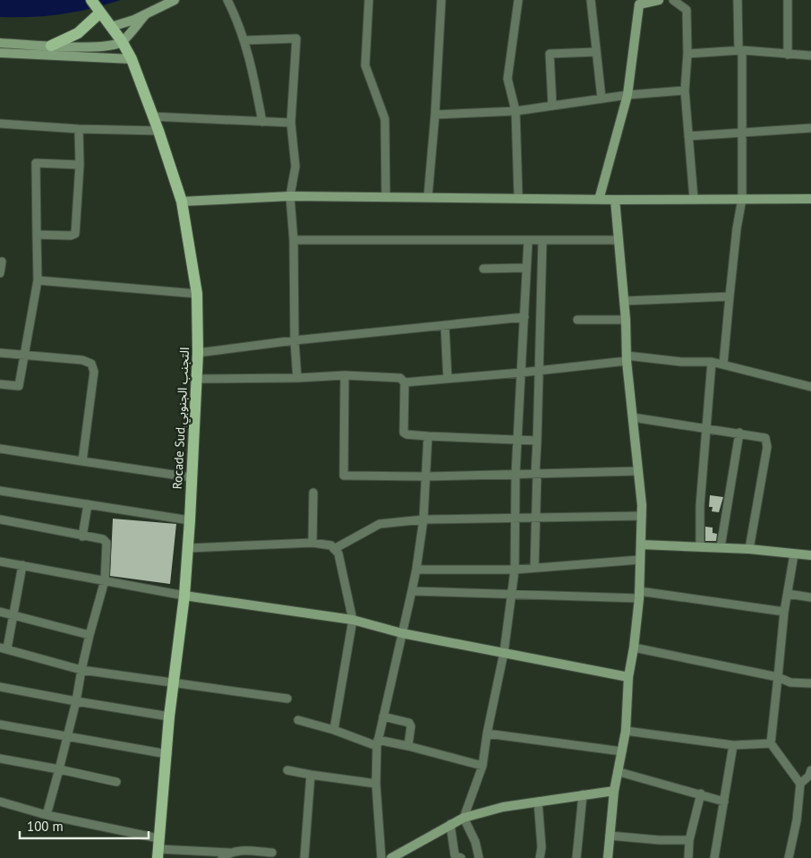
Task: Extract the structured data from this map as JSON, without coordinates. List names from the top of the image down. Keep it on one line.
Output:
{"streets":{"main road":["Rocade Sud,التجنب الجنوبي"]},"scale_bar":"100 m"}
